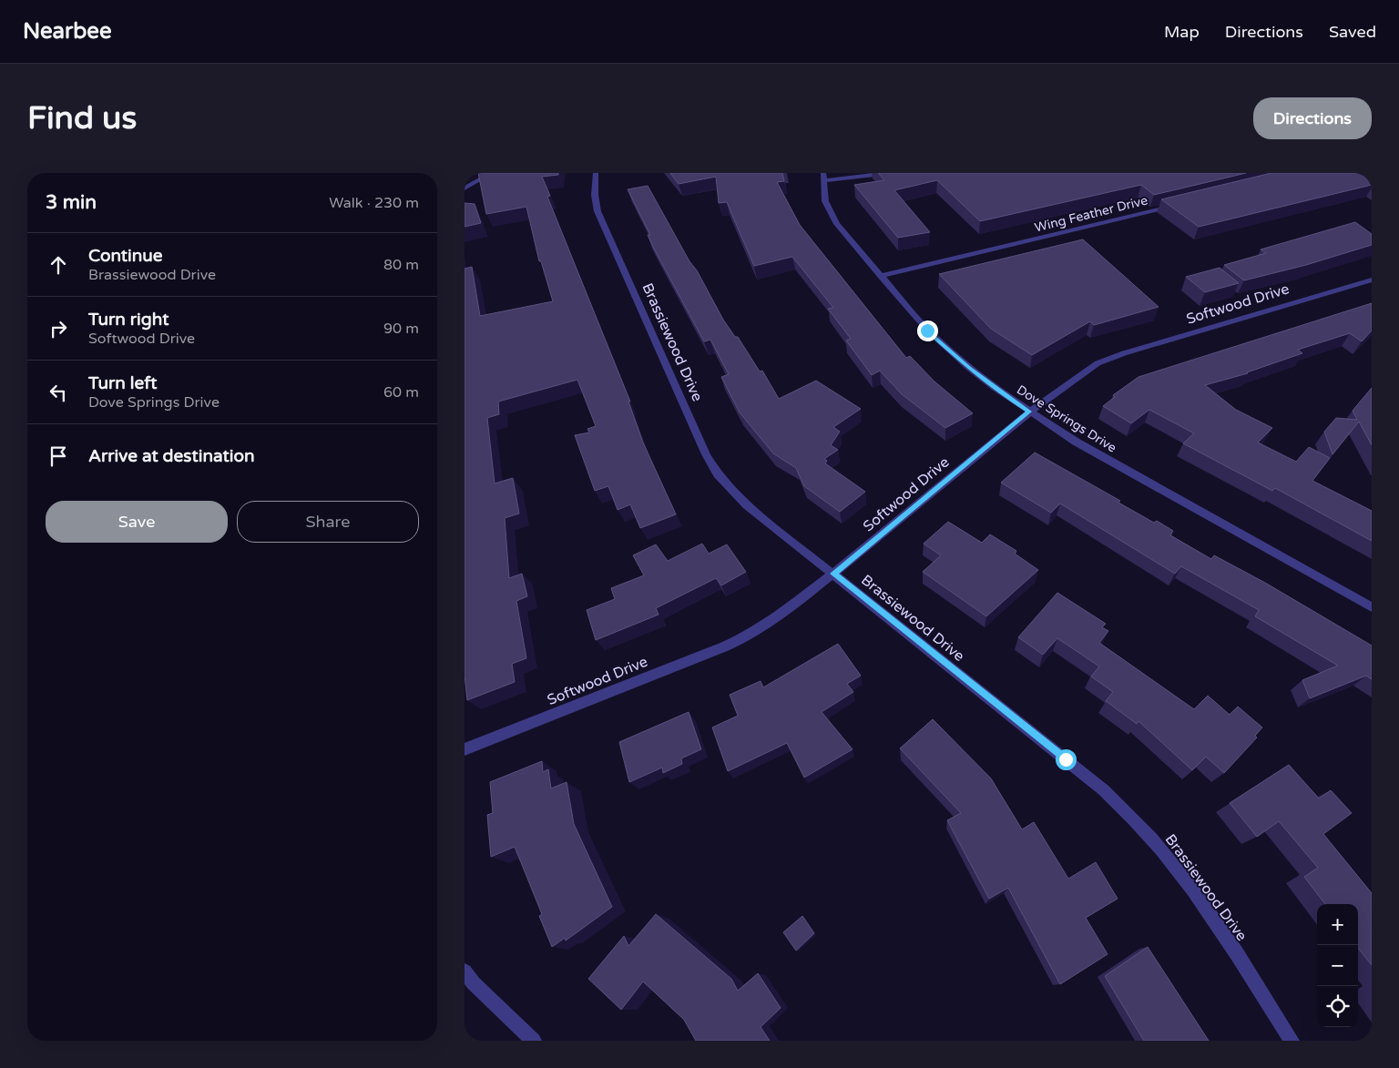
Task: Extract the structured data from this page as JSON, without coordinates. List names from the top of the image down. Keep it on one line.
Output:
{"streets":{"street":["Wing Feather Drive","Softwood Drive","Brassiewood Drive","Dove Springs Drive"]},"crossings":[["Wing Feather Drive","Dove Springs Drive"],["Softwood Drive","Brassiewood Drive"],["Softwood Drive","Dove Springs Drive"]],"page":{"header":"Nearbee","nav":["Map","Directions","Saved"],"buttons":["Directions",["Save","Share"]],"title":"Find us","heading":["3 min","Walk · 230 m"],"list":[["Continue","Brassiewood Drive","80 m"],["Turn right","Softwood Drive","90 m"],["Turn left","Dove Springs Drive","60 m"],"Arrive at destination"],"map_buttons":["+","−"]}}
